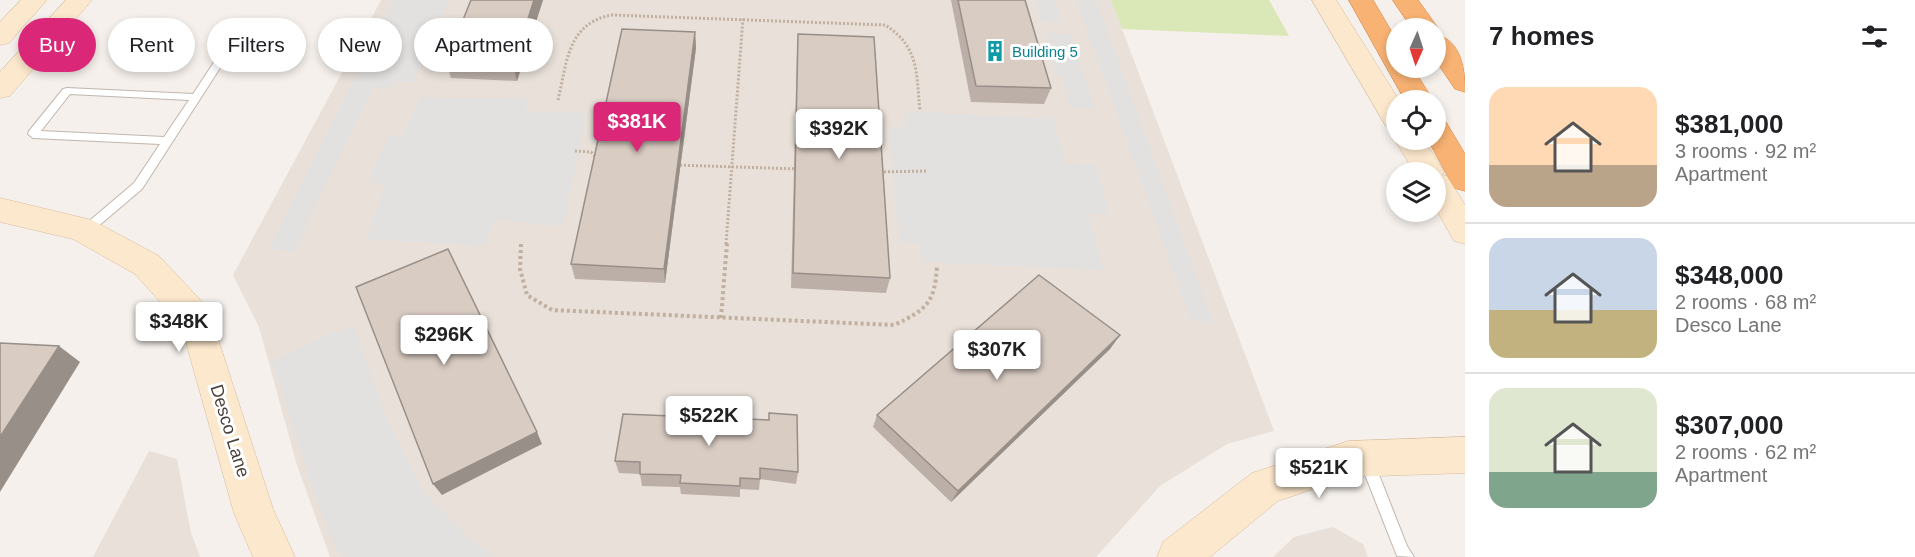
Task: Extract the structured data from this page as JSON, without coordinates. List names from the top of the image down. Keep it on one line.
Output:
{"streets":{"street":["Desco Lane"]},"places":{"building":["Building 5"]},"north":"bottom","page":{"heading":"7 homes","chip":["Buy","Rent","Filters","New","Apartment"],"list":[{"name":"$381,000","note":"3 rooms · 92 m² · Apartment"},{"name":"$348,000","note":"2 rooms · 68 m² · Desco Lane"},{"name":"$307,000","note":"2 rooms · 62 m² · Apartment"}],"price":["$381K","$392K","$348K","$296K","$307K","$522K","$521K"]}}
